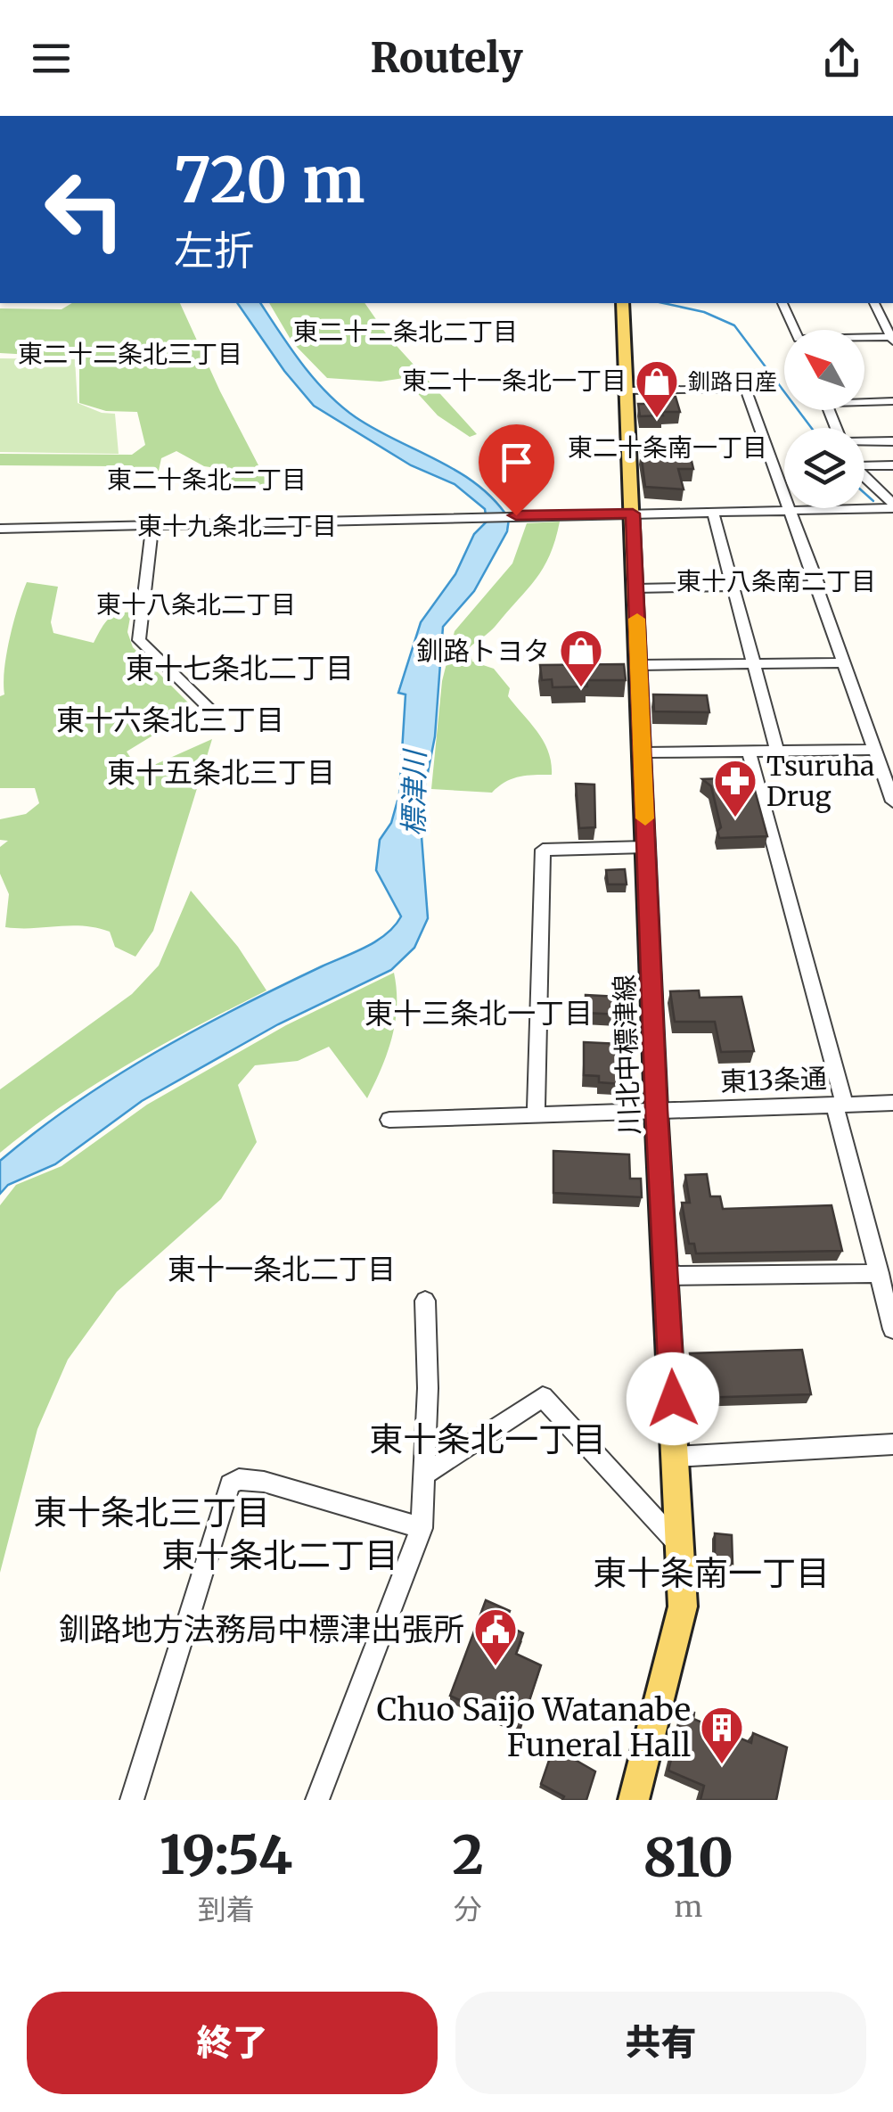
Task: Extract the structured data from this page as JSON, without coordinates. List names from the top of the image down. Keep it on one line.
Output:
{"streets":{"main road":["川北中標津線"],"street":["東13条通"]},"crossings":[["川北中標津線","東13条通"]],"districts":["東二十二条北二丁目","東二十二条北三丁目","東二十一条北一丁目","東二十条南一丁目","東二十条北二丁目","東十九条北二丁目","東十八条南二丁目","東十八条北二丁目","東十七条北二丁目","東十六条北三丁目","東十五条北三丁目","東十三条北一丁目","東十一条北二丁目","東十条北一丁目","東十条北三丁目","東十条北二丁目","東十条南一丁目"],"water":["標津川"],"places":{"shop":["釧路日産","釧路トヨタ"],"pharmacy":["Tsuruha Drug"],"public building":["釧路地方法務局中標津出張所"],"building":["Chuo Saijo Watanabe Funeral Hall"]},"north":"top left","page":{"header":"Routely","turn":["720 m","左折"],"eta":["19:54","到着","2","分","810","m"],"buttons":["終了","共有"]}}
